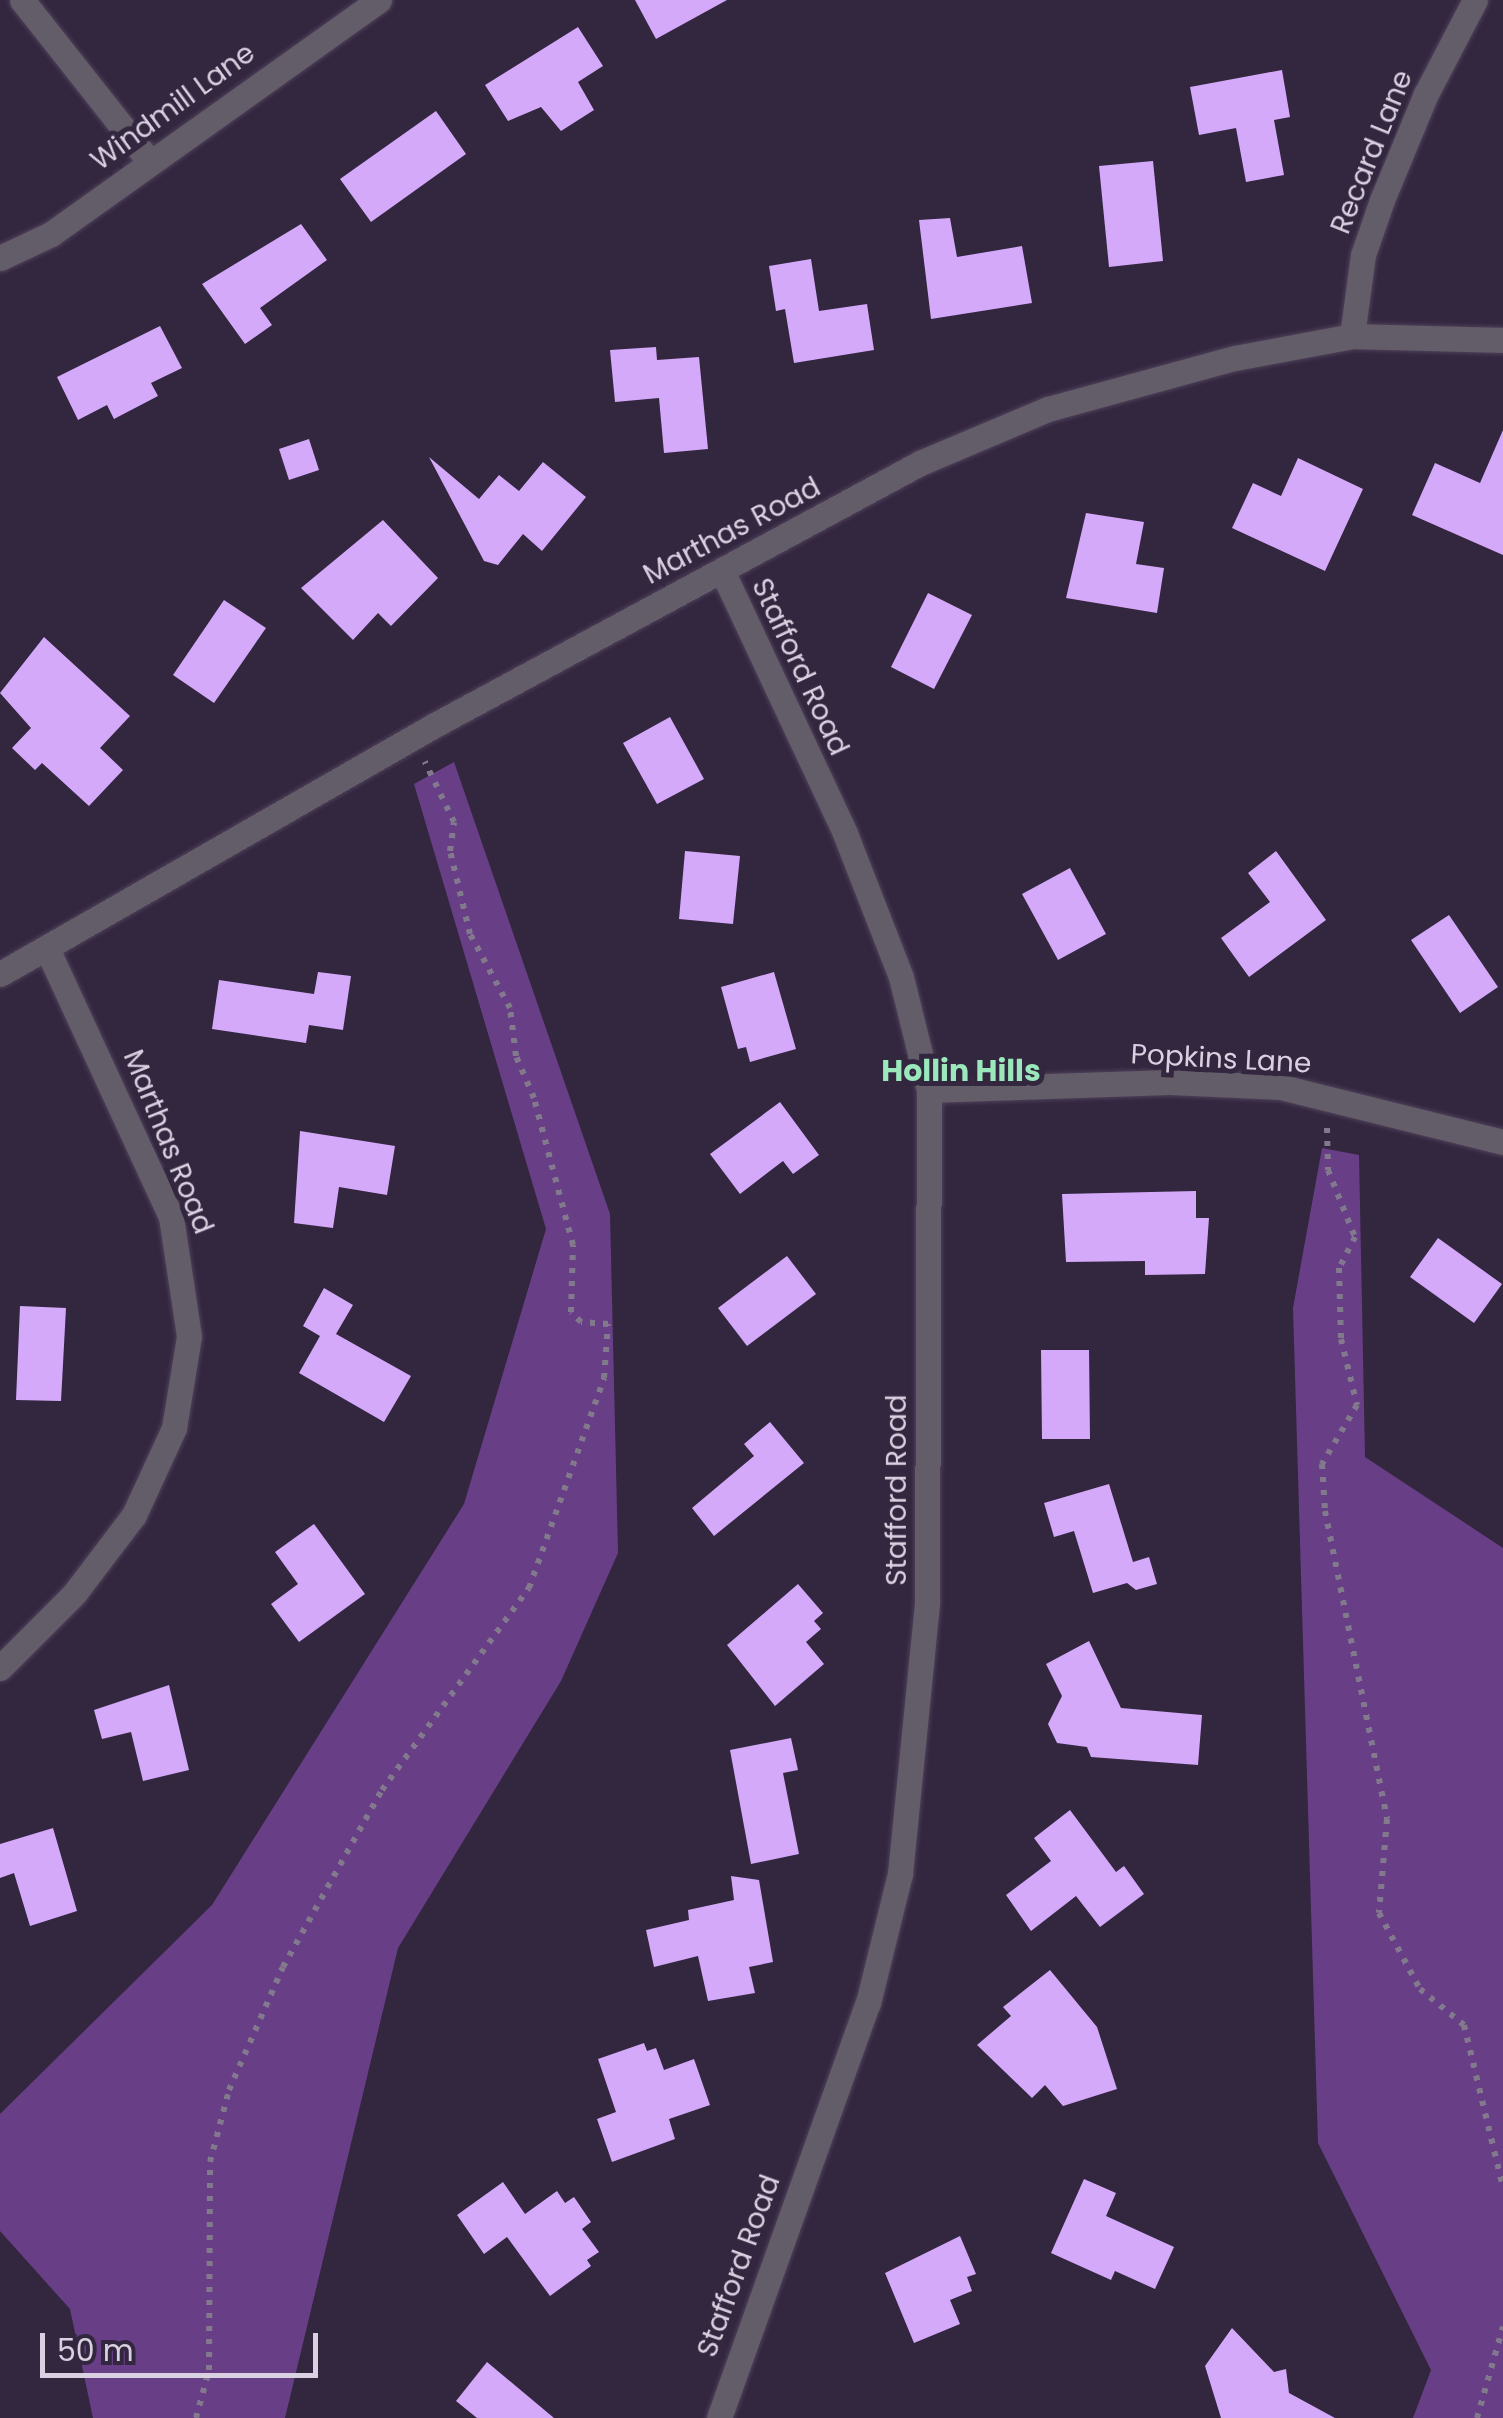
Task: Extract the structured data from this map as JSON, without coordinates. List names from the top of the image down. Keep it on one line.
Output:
{"streets":{"street":["Windmill Lane","Recard Lane","Marthas Road","Stafford Road","Popkins Lane"]},"crossings":[["Recard Lane","Marthas Road"],["Marthas Road","Stafford Road"],["Stafford Road","Popkins Lane"]],"districts":["Hollin Hills"],"scale_bar":"50 m"}
